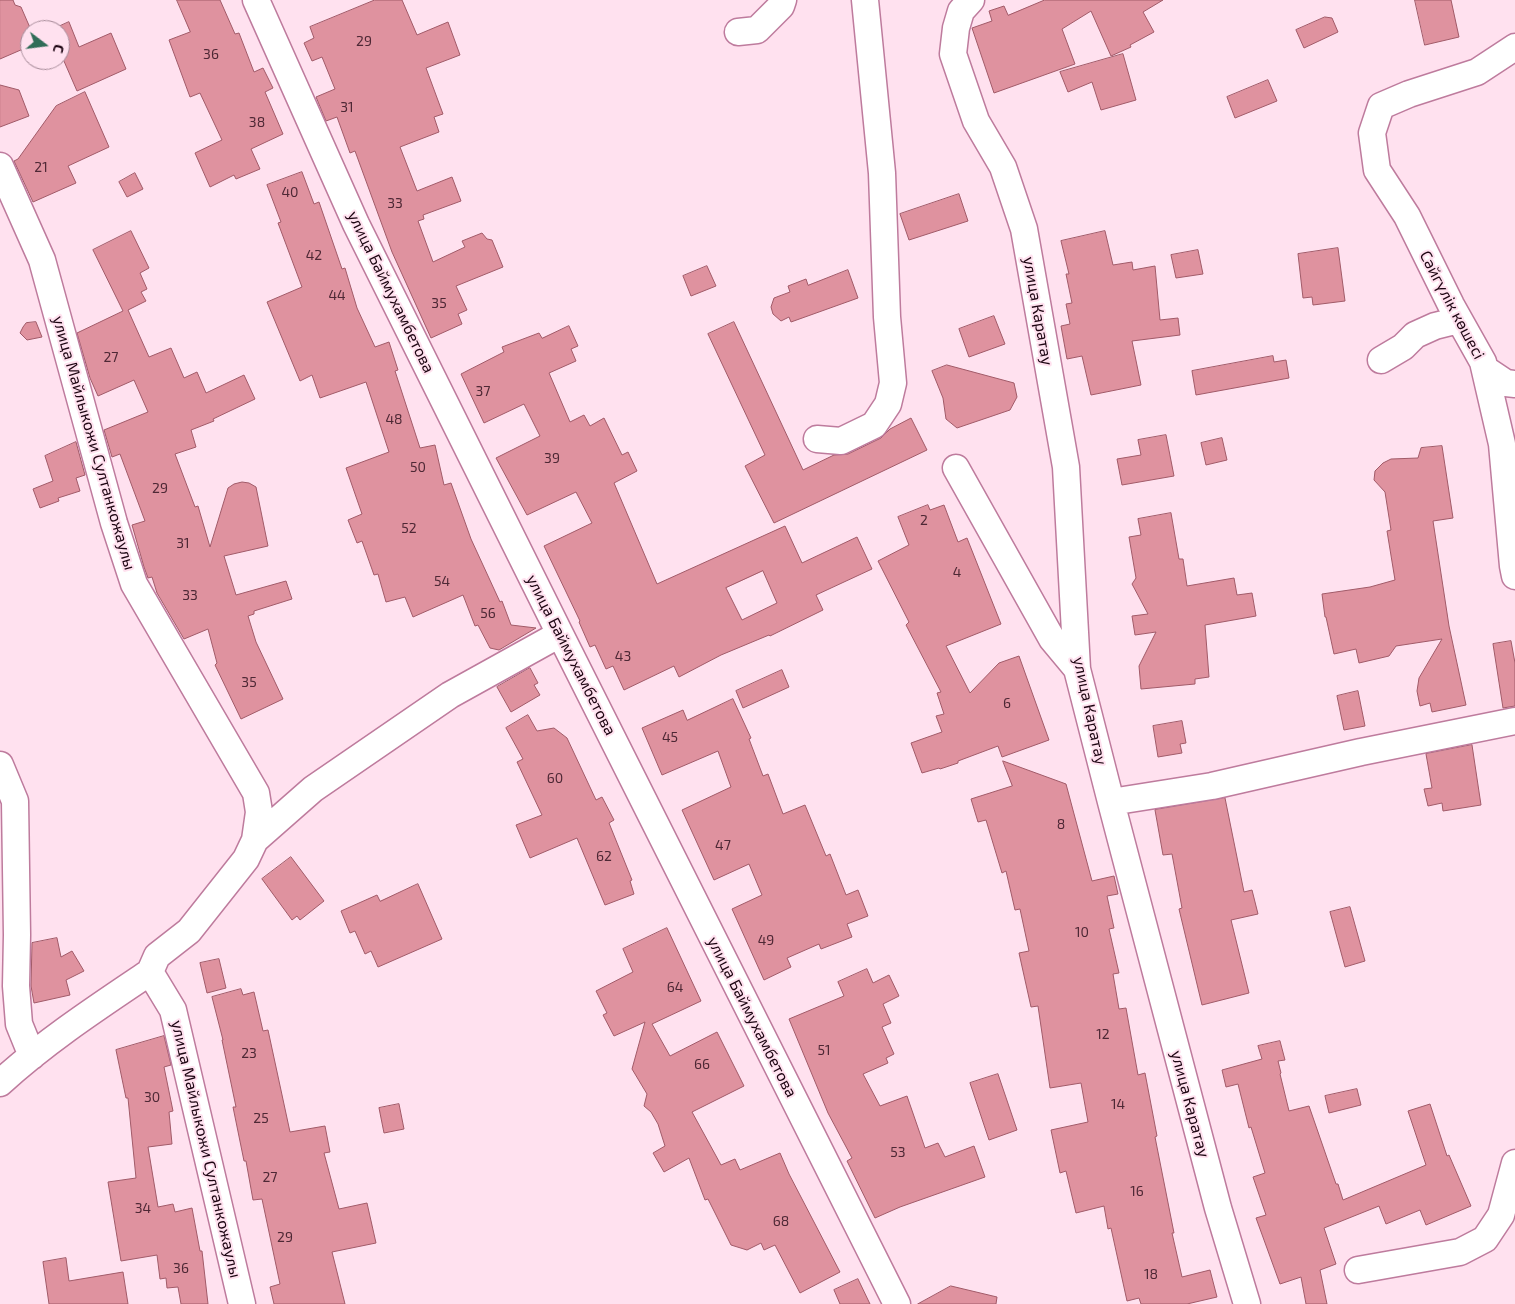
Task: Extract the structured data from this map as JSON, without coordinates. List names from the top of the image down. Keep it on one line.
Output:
{"streets":{"street":["улица Баймухамбетова","Сәйгүлік көшесі","улица Каратау","улица Майлыкожи Султанкожаулы"]},"house_numbers":["29","36","31","38","21","40","33","42","44","35","27","37","48","39","50","29","2","52","31","4","54","33","56","43","35","6","45","60","8","47","62","10","49","64","12","51","23","66","30","14","25","53","27","16","34","68","29","36","18"],"north":"right"}
